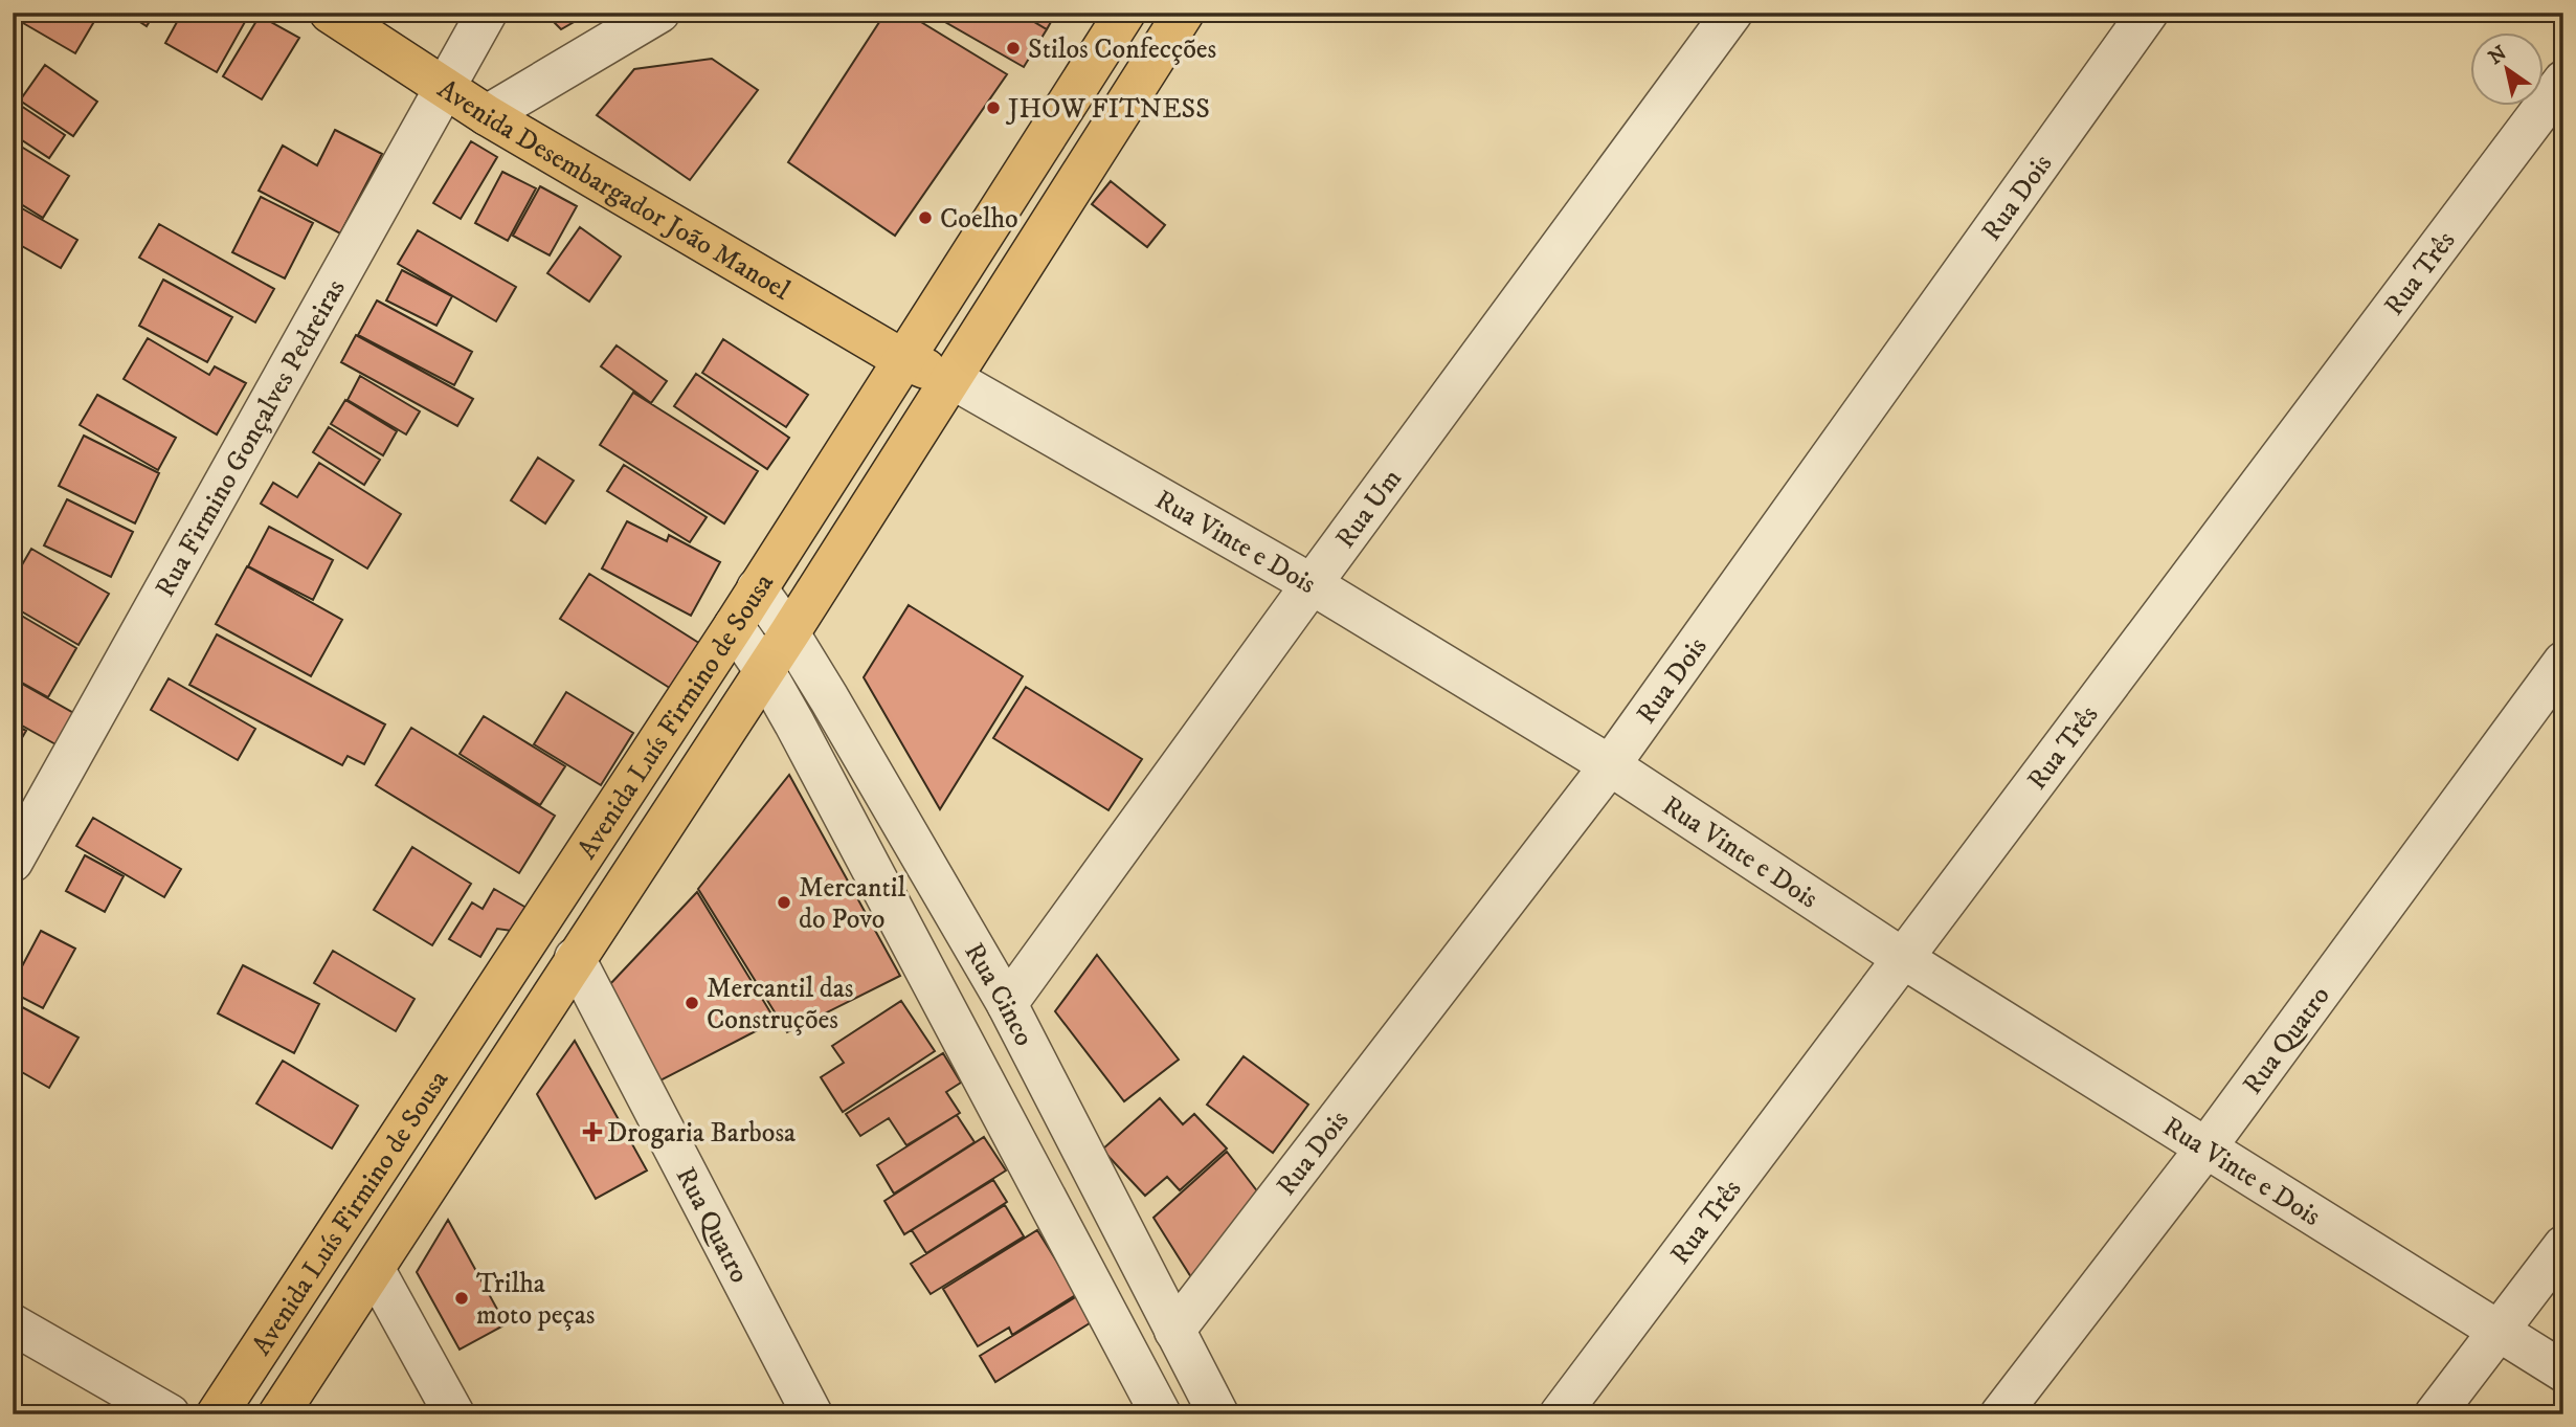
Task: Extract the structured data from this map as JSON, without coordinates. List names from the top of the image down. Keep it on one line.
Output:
{"streets":{"main road":["Avenida Desembargador João Manoel","Rua Vinte e Dois","Avenida Luís Firmino de Sousa"],"street":["Rua Dois","Rua Três","Rua Firmino Gonçalves Pedreiras","Rua Um","Rua Cinco","Rua Quatro"]},"crossings":[["Avenida Desembargador João Manoel","Rua Firmino Gonçalves Pedreiras"],["Avenida Desembargador João Manoel","Rua Vinte e Dois"],["Avenida Desembargador João Manoel","Avenida Luís Firmino de Sousa"],["Rua Dois","Rua Vinte e Dois"],["Rua Dois","Rua Cinco"],["Rua Três","Rua Vinte e Dois"],["Rua Um","Rua Vinte e Dois"],["Rua Um","Rua Cinco"],["Rua Vinte e Dois","Avenida Luís Firmino de Sousa"],["Rua Vinte e Dois","Rua Quatro"],["Avenida Luís Firmino de Sousa","Rua Cinco"],["Avenida Luís Firmino de Sousa","Rua Quatro"]],"places":{"other":["Stilos Confecções","JHOW FITNESS","Coelho","Mercantil do Povo","Mercantil das Construções","Trilha moto peças"],"health":["Drogaria Barbosa"]},"north":"top left"}
